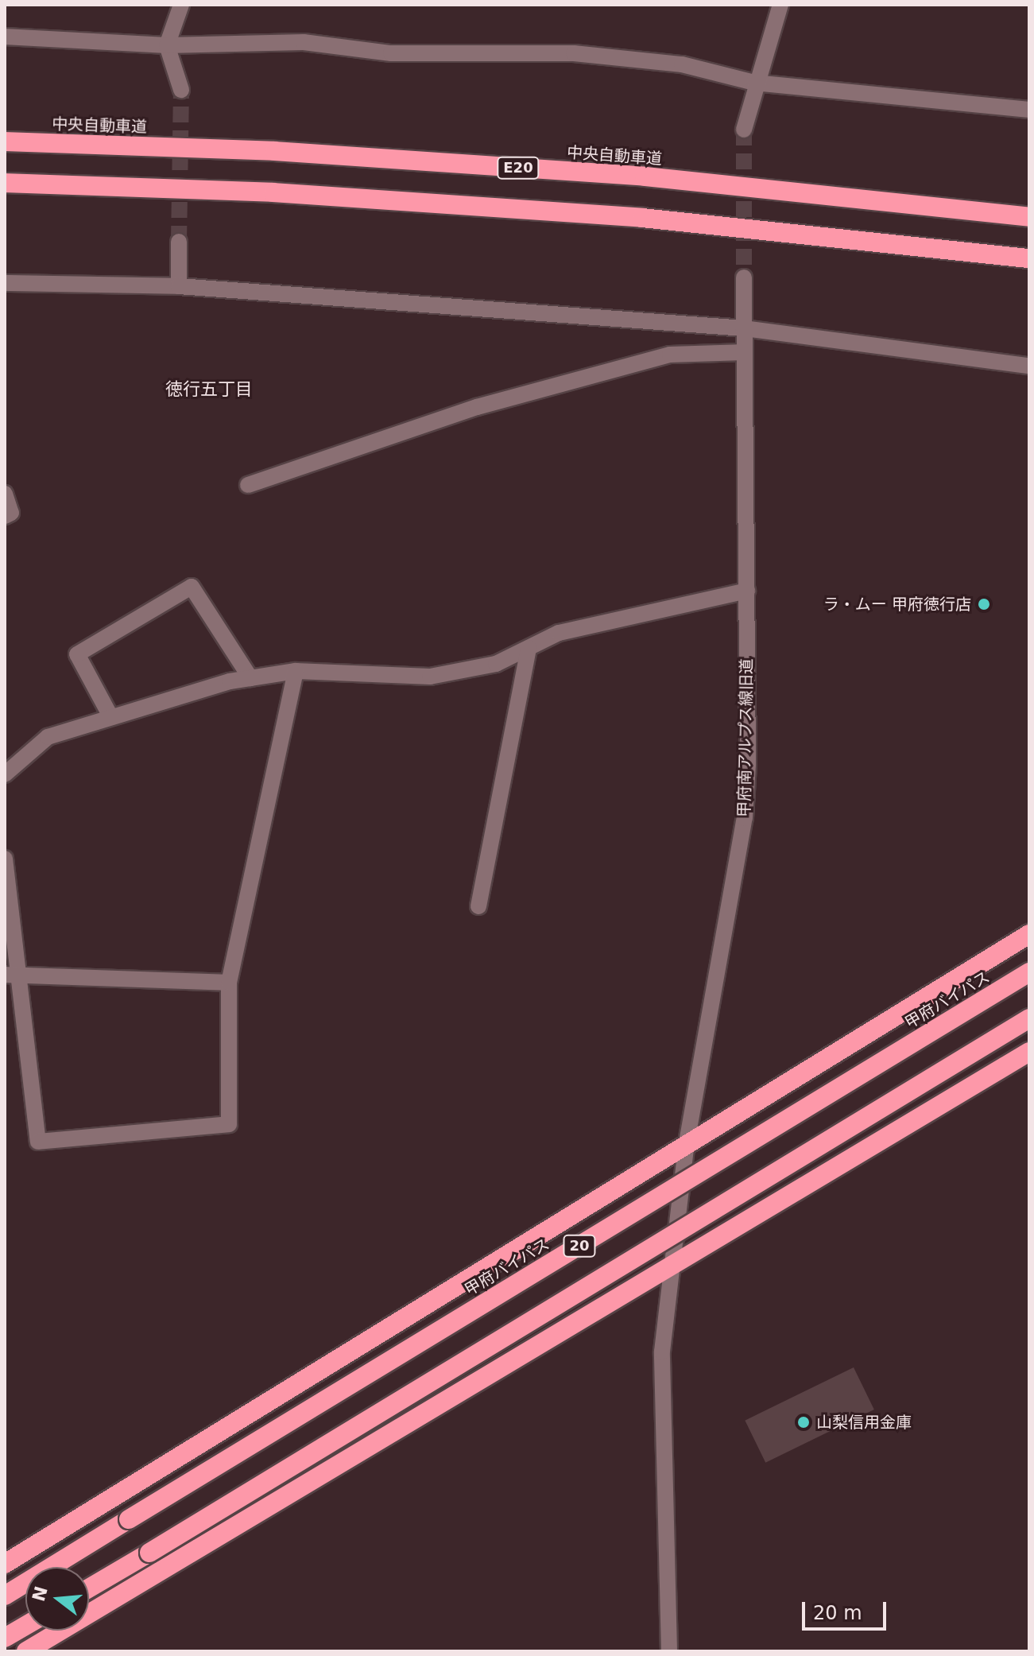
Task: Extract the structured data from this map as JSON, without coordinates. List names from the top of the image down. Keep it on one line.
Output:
{"streets":{"highway":["中央自動車道","E20","甲府バイパス","20"],"street":["甲府南アルプス線旧道"]},"districts":["徳行五丁目"],"places":["ラ・ムー 甲府徳行店","山梨信用金庫"],"scale_bar":"20 m","north":"left"}
